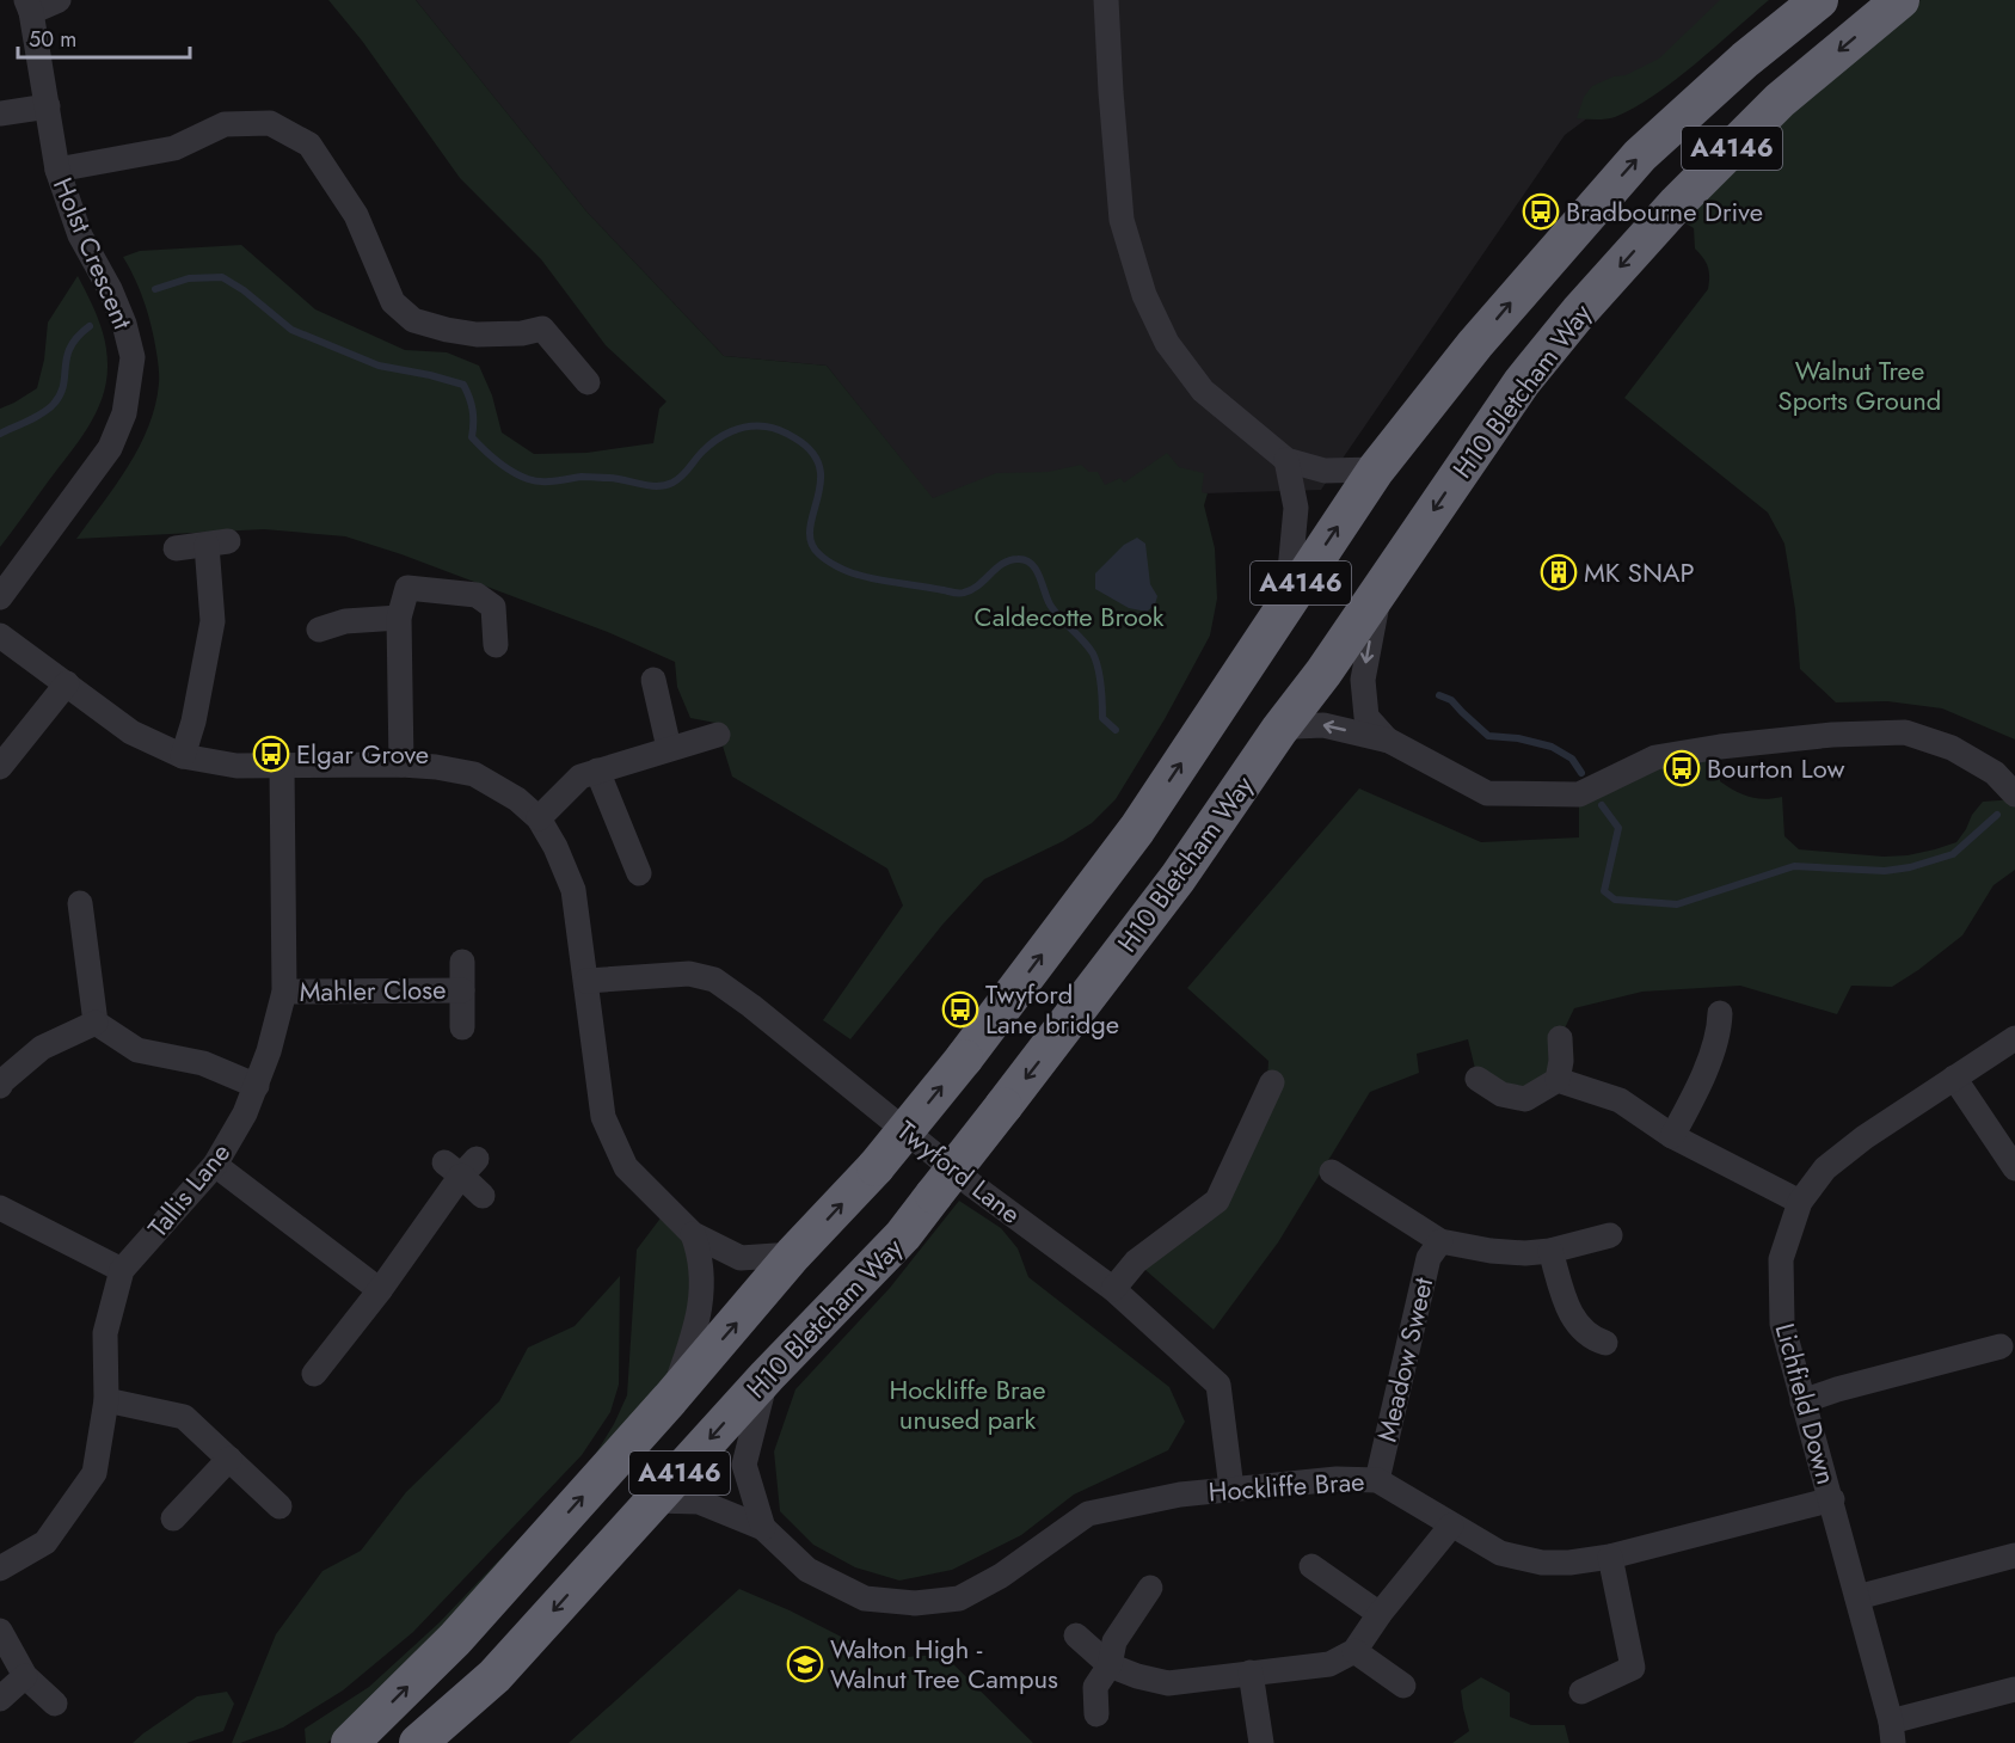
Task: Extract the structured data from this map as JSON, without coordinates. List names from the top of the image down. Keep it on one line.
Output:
{"streets":{"highway":["A4146","H10 Bletcham Way"],"street":["Holst Crescent","Mahler Close","Twyford Lane","Tallis Lane","Meadow Sweet","Lichfield Down","Hockliffe Brae"]},"crossings":[["H10 Bletcham Way","Hockliffe Brae"],["Mahler Close","Tallis Lane"],["Twyford Lane","Hockliffe Brae"],["Meadow Sweet","Hockliffe Brae"],["Lichfield Down","Hockliffe Brae"]],"parks":["Walnut Tree Sports Ground","Caldecotte Brook","Hockliffe Brae unused park"],"places":{"bus stop":["Bradbourne Drive","Elgar Grove","Bourton Low","Twyford Lane bridge"],"building":["MK SNAP"],"school or university":["Walton High - Walnut Tree Campus"]},"scale_bar":"50 m"}
